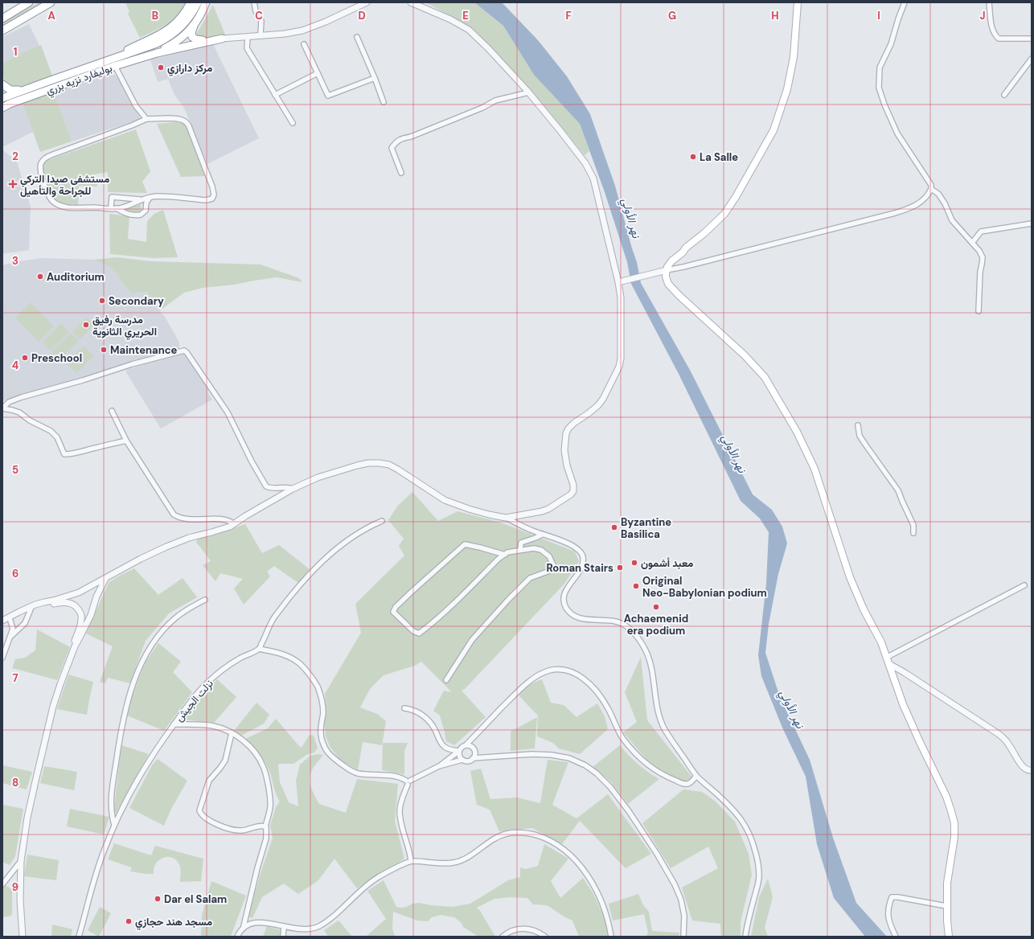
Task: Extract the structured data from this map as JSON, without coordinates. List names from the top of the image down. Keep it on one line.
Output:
{"streets":{"highway":["بوليفارد نزيه بزري"],"street":["نزلت الجيش"]},"water":["نهر الأولي"],"places":{"other":["مركز دارازي","La Salle","Auditorium","Secondary","مدرسة رفيق الحريري الثانوية","Maintenance","Preschool","Byzantine Basilica","معبد أشمون","Roman Stairs","Original Neo-Babylonian podium","Achaemenid era podium","Dar el Salam","مسجد هند حجازي"],"health":["مستشفى صيدا التركي للجراحة والتأهيل"]},"grid":{"columns":["A","B","C","D","E","F","G","H","I","J"],"rows":["1","2","3","4","5","6","7","8","9"]}}
